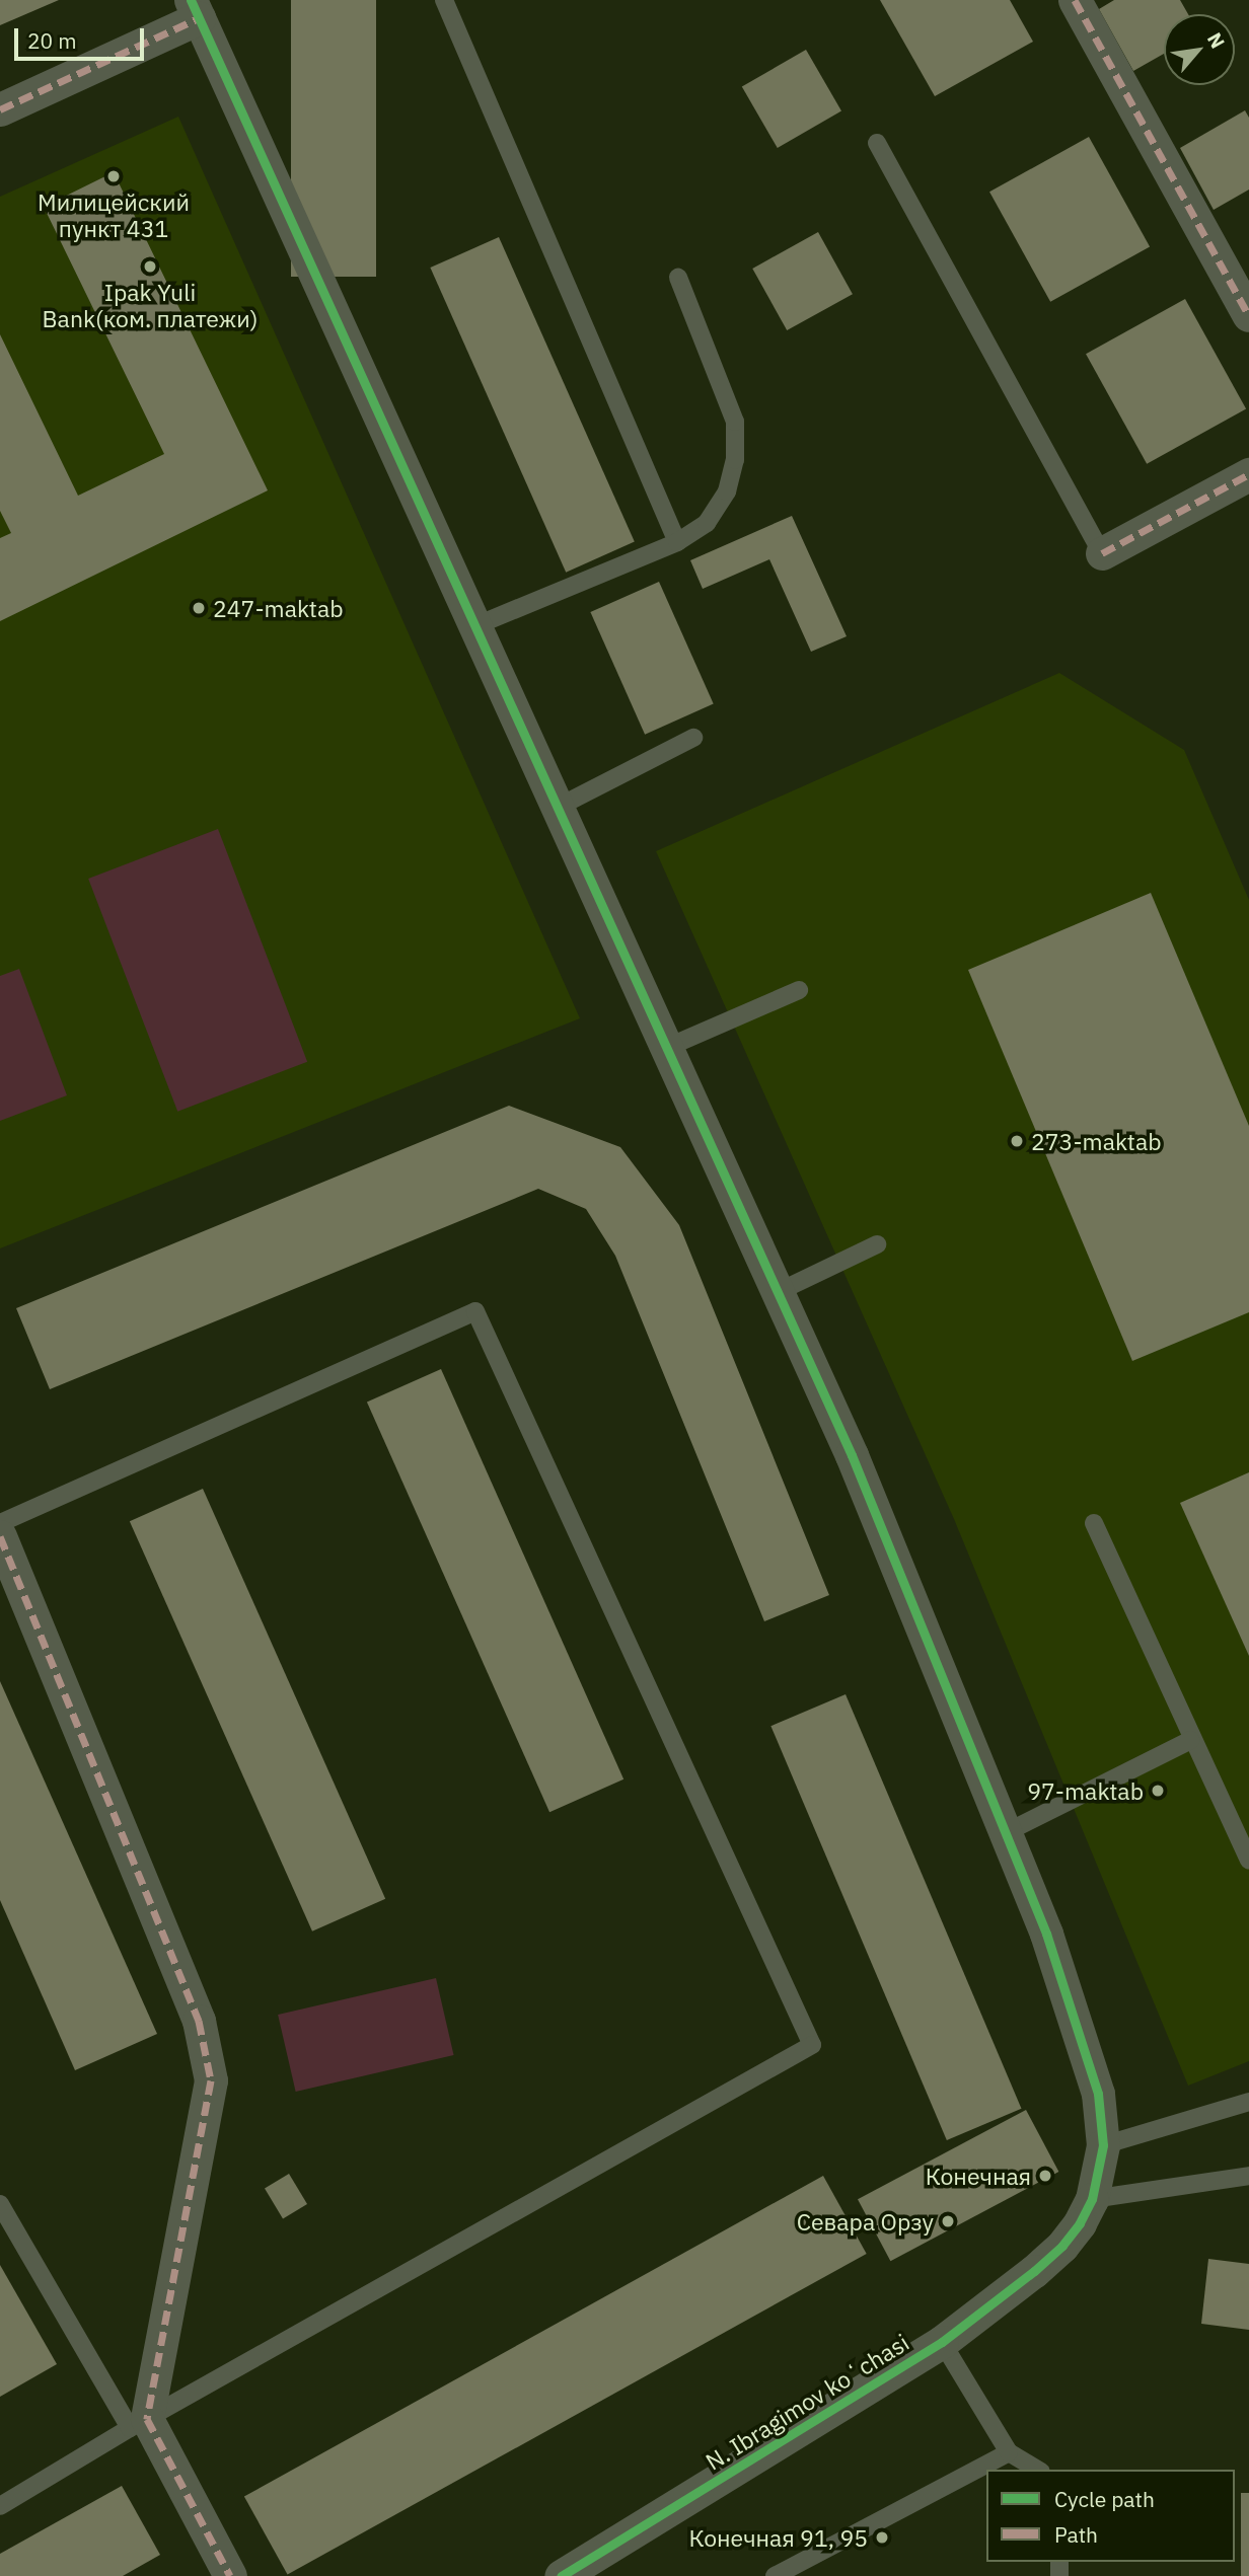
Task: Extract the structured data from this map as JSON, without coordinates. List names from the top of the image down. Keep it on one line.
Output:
{"streets":{"street":["N. Ibragimov koʻchasi"]},"places":["Милицейский пункт 431","Ipak Yuli Bank(ком. платежи)","247-maktab","273-maktab","97-maktab","Конечная","Севара Орзу","Конечная 91, 95"],"legend":["Cycle path","Path"],"scale_bar":"20 m","north":"top right"}
